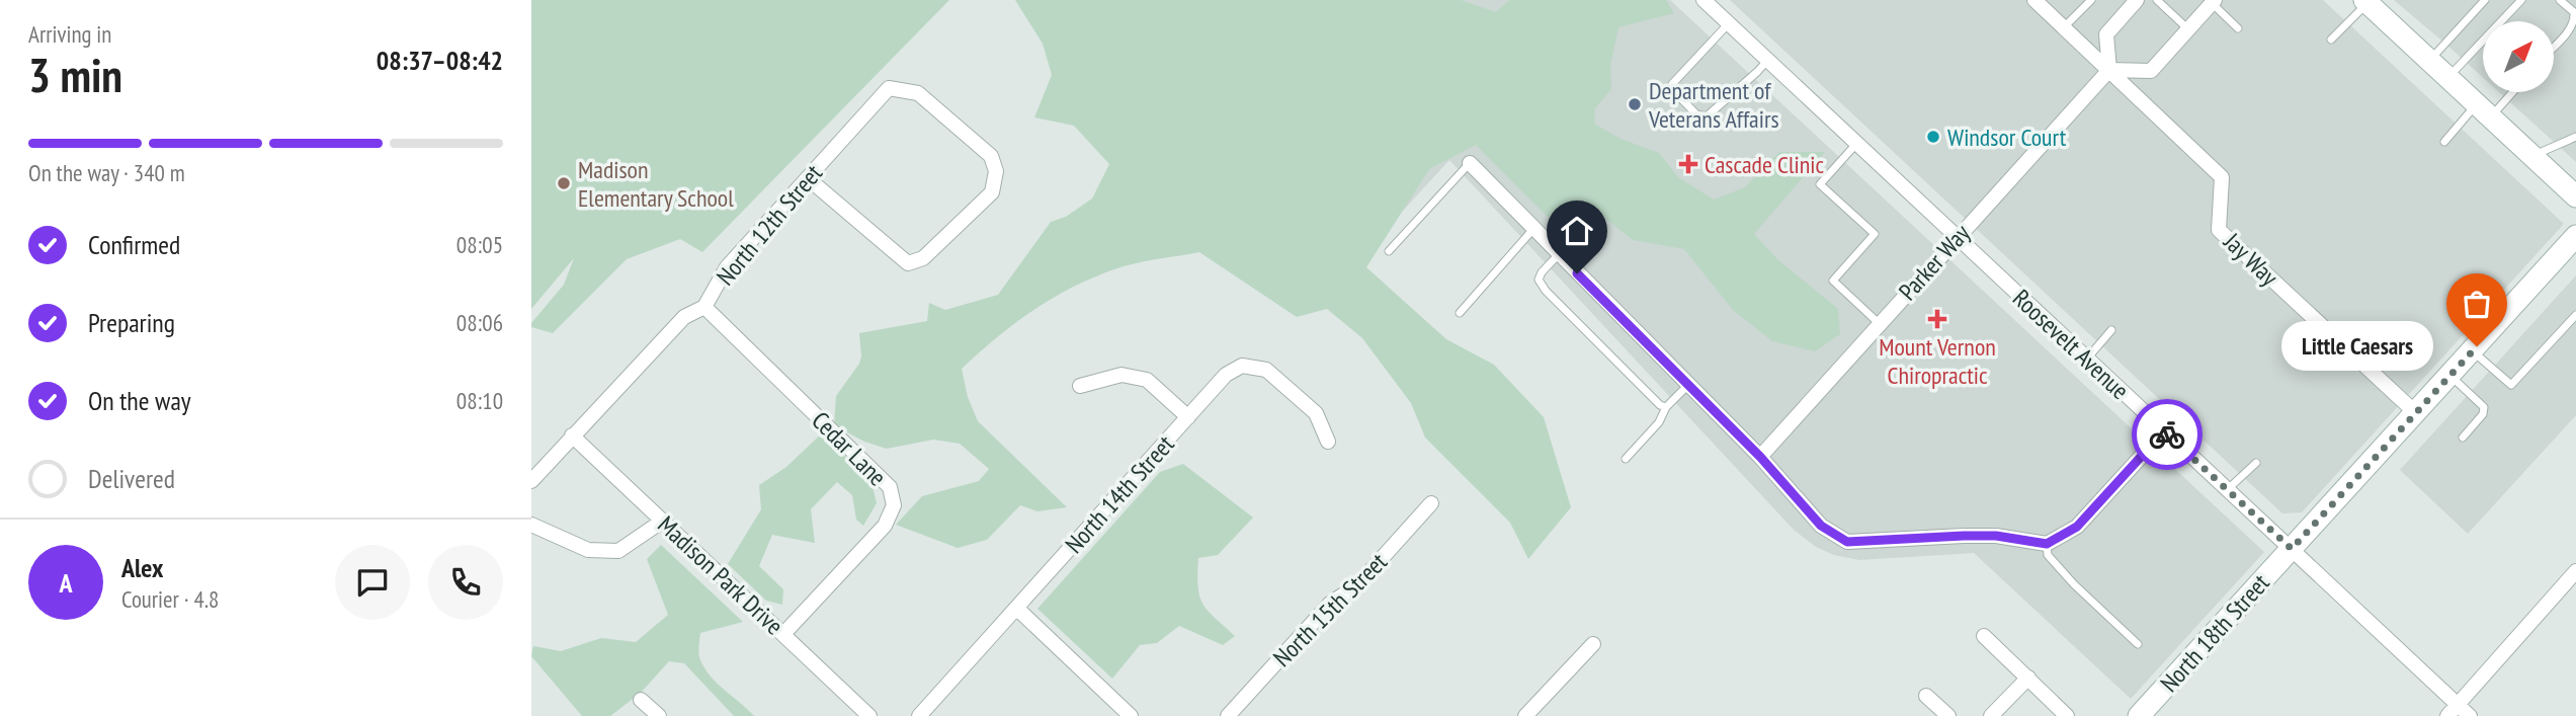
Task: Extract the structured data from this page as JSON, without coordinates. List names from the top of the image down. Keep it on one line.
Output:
{"streets":{"street":["North 12th Street","Jay Way","Parker Way","Roosevelt Avenue","Cedar Lane","North 14th Street","Madison Park Drive","North 15th Street","North 18th Street"]},"crossings":[["North 12th Street","Cedar Lane"],["North 12th Street","Madison Park Drive"],["Jay Way","Parker Way"],["Jay Way","North 18th Street"],["Parker Way","Roosevelt Avenue"],["Roosevelt Avenue","North 18th Street"],["Cedar Lane","Madison Park Drive"]],"places":{"other":["Department of Veterans Affairs","Windsor Court","Madison Elementary School","Little Caesars"],"health":["Cascade Clinic","Mount Vernon Chiropractic"]},"north":"top right","page":{"heading":["3 min","Arriving in","08:37–08:42"],"panel":["Alex","Courier · 4.8"],"bar":"On the way · 340 m","list":[["Confirmed","08:05"],["Preparing","08:06"],["On the way","08:10"],"Delivered"],"bubble":"Little Caesars","round":"A"}}
